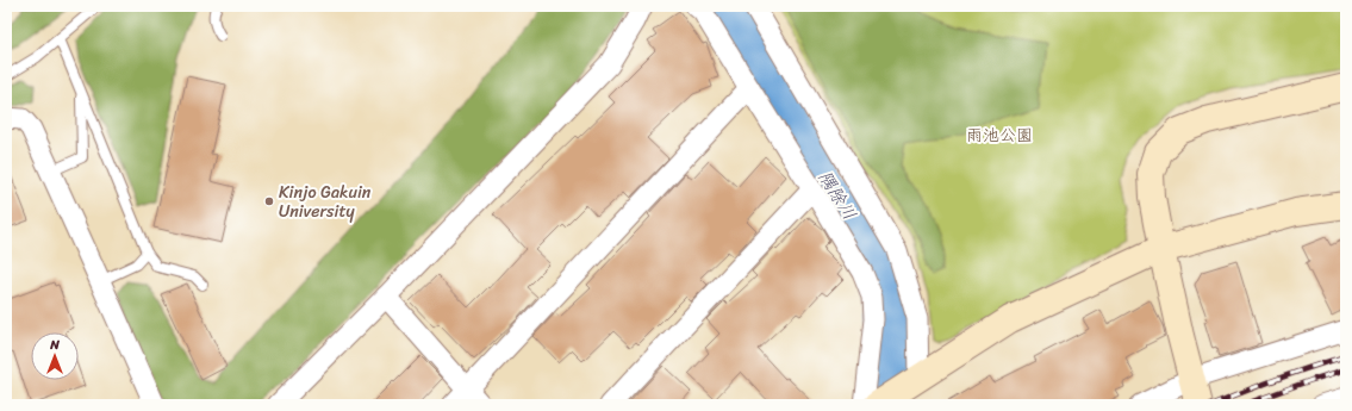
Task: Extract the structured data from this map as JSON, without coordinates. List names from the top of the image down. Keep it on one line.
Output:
{"water":["隅除川"],"parks":["雨池公園"],"places":["Kinjo Gakuin University"],"north":"top"}
